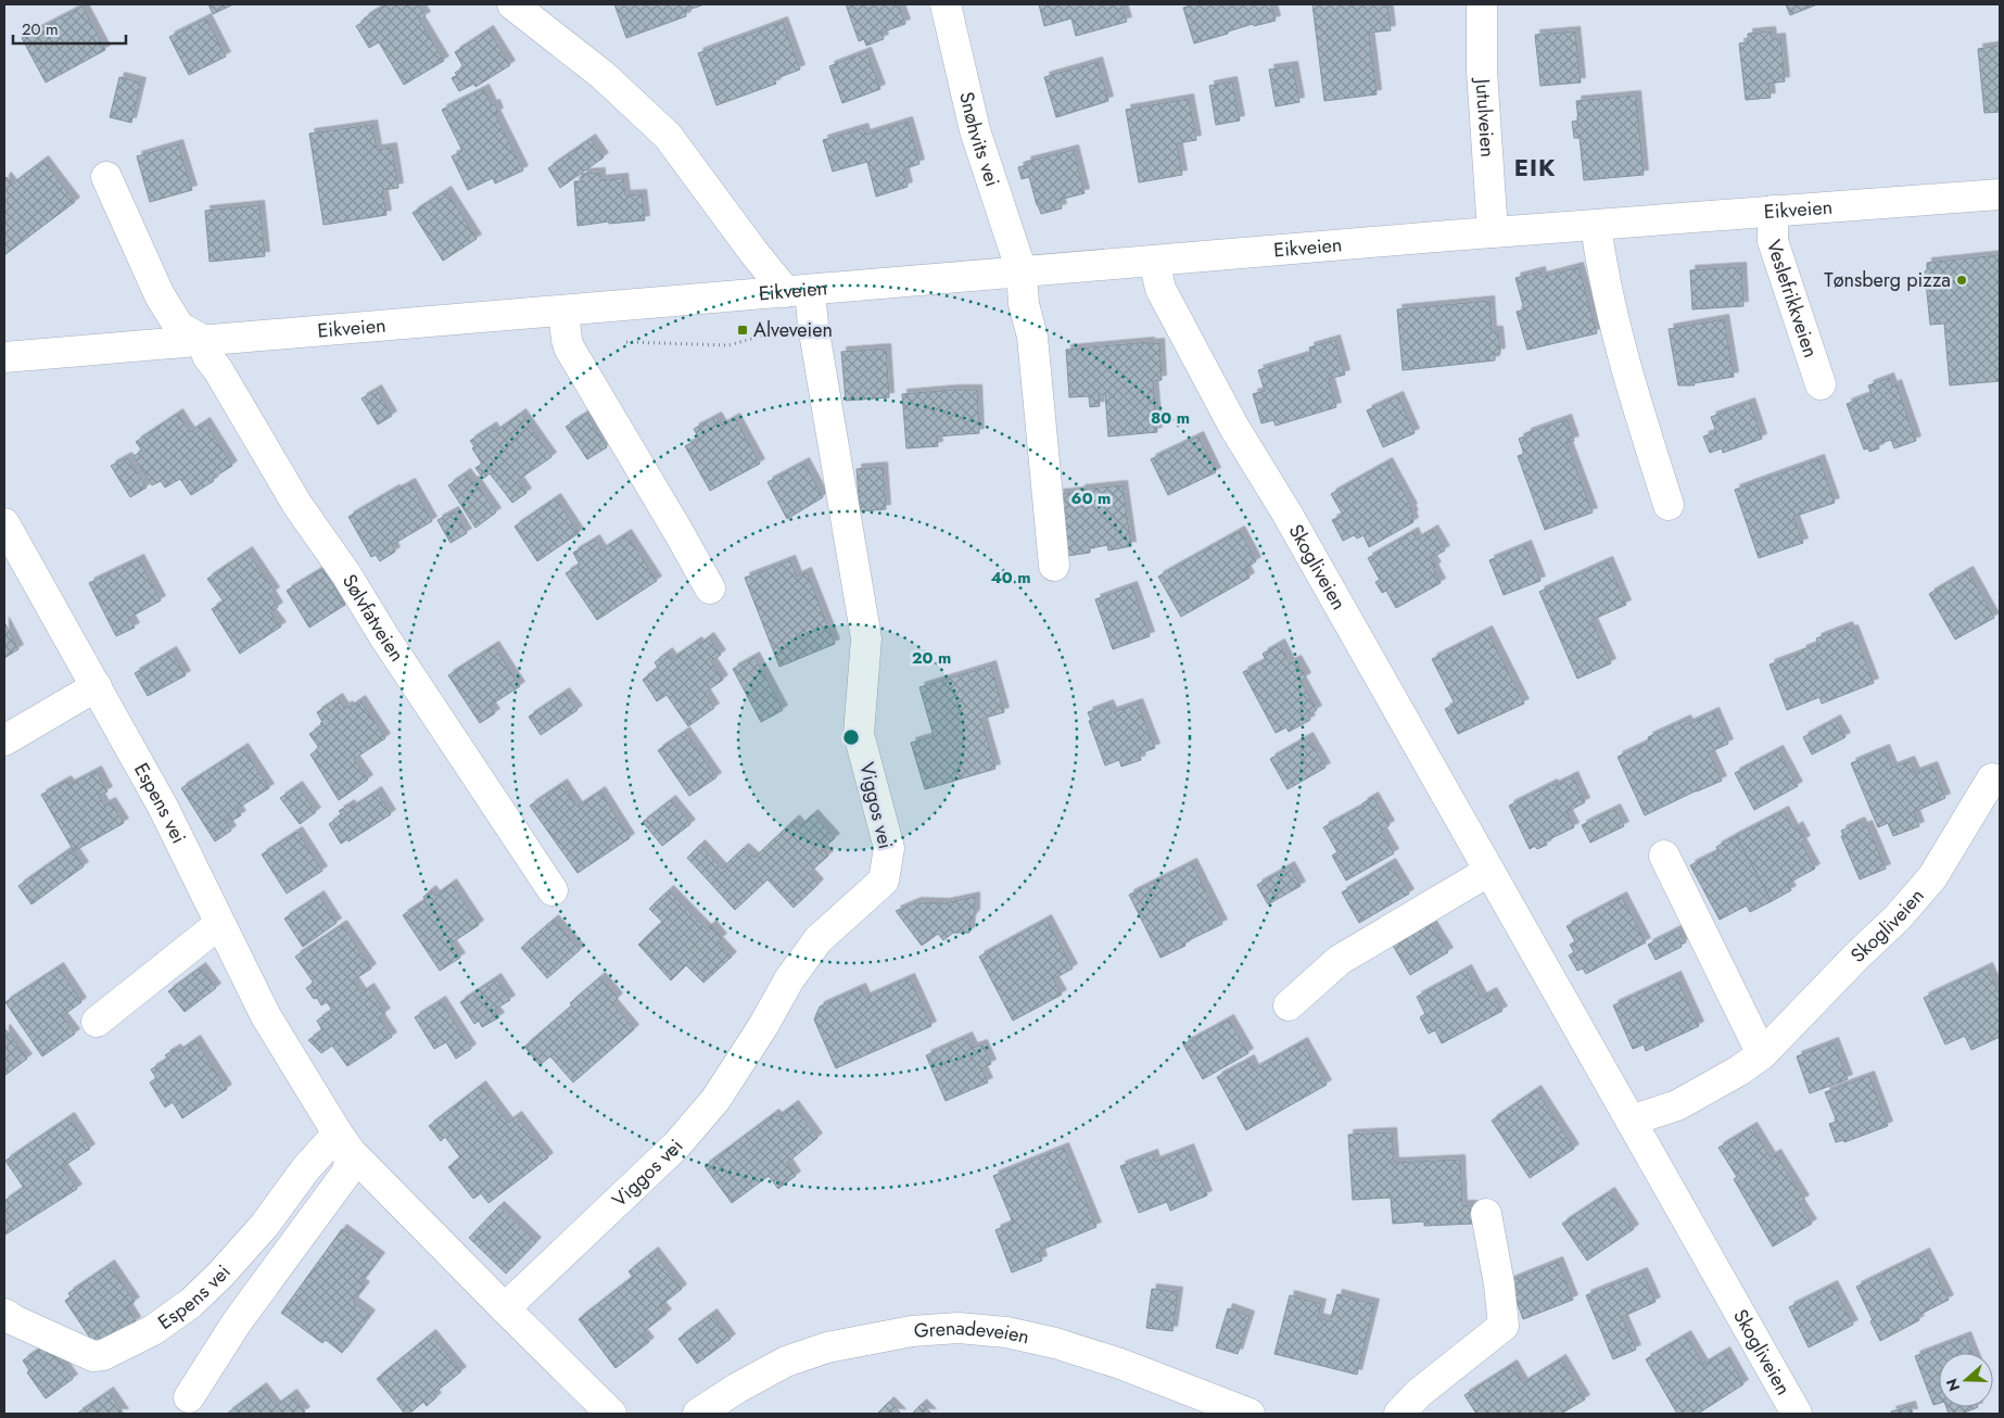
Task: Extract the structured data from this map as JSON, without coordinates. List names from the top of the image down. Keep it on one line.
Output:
{"streets":{"street":["Jutulveien","Snøhvits vei","Eikveien","Veslefrikkveien","Skogliveien","Sølvfatveien","Espens vei","Viggos vei","Grenadeveien"]},"crossings":[["Jutulveien","Eikveien"],["Snøhvits vei","Eikveien"],["Eikveien","Veslefrikkveien"],["Eikveien","Skogliveien"],["Eikveien","Sølvfatveien"],["Eikveien","Viggos vei"],["Espens vei","Viggos vei"]],"districts":["EIK"],"places":{"other":["Tønsberg pizza"],"transit":["Alveveien"]},"scale_bar":"20 m","north":"left","rings":["80 m","60 m","40 m","20 m"]}
